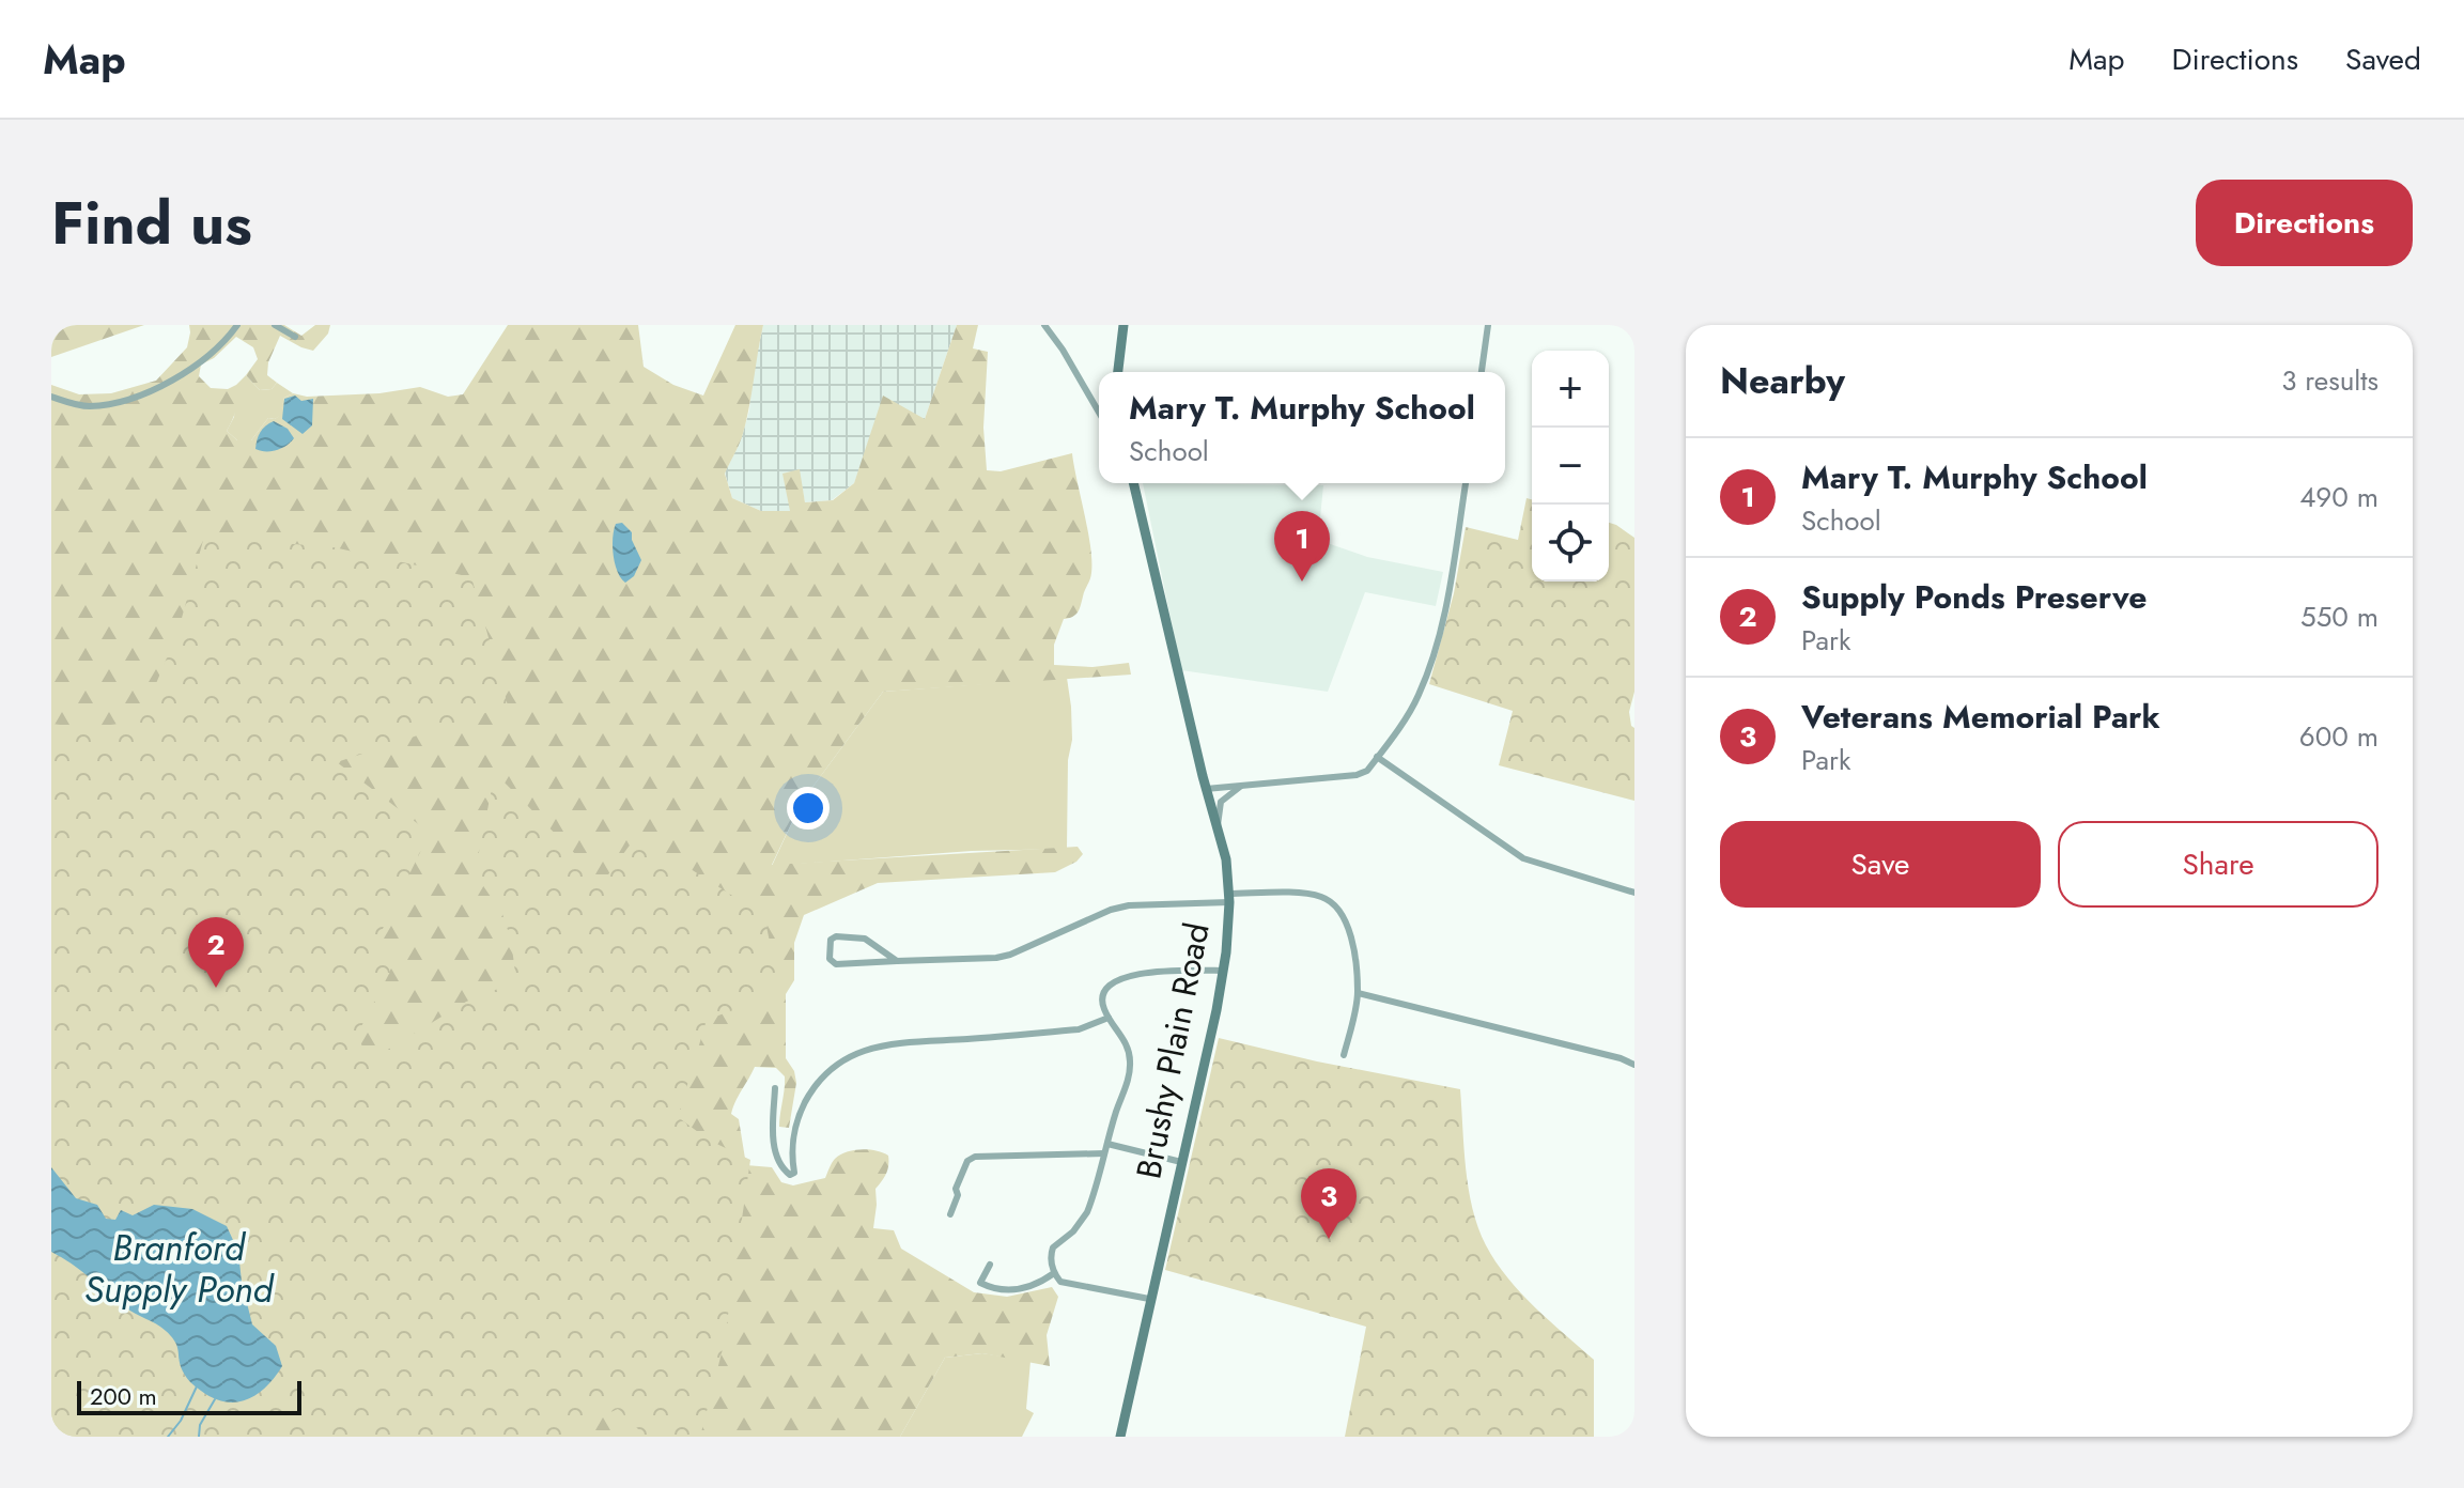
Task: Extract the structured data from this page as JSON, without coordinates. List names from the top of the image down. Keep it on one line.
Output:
{"streets":{"main road":["Brushy Plain Road"]},"water":["Branford Supply Pond"],"scale_bar":"200 m","page":{"header":"Map","nav":["Map","Directions","Saved"],"title":"Find us","buttons":["Directions",["Save","Share"]],"heading":["Nearby","3 results"],"map_buttons":["+","−"],"popup":["Mary T. Murphy School","School"],"list":[{"mark":"1","name":"Mary T. Murphy School","note":"School","value":"490 m"},{"mark":"2","name":"Supply Ponds Preserve","note":"Park","value":"550 m"},{"mark":"3","name":"Veterans Memorial Park","note":"Park","value":"600 m"}],"pins":["1","2","3"],"scale":"200 m"}}
